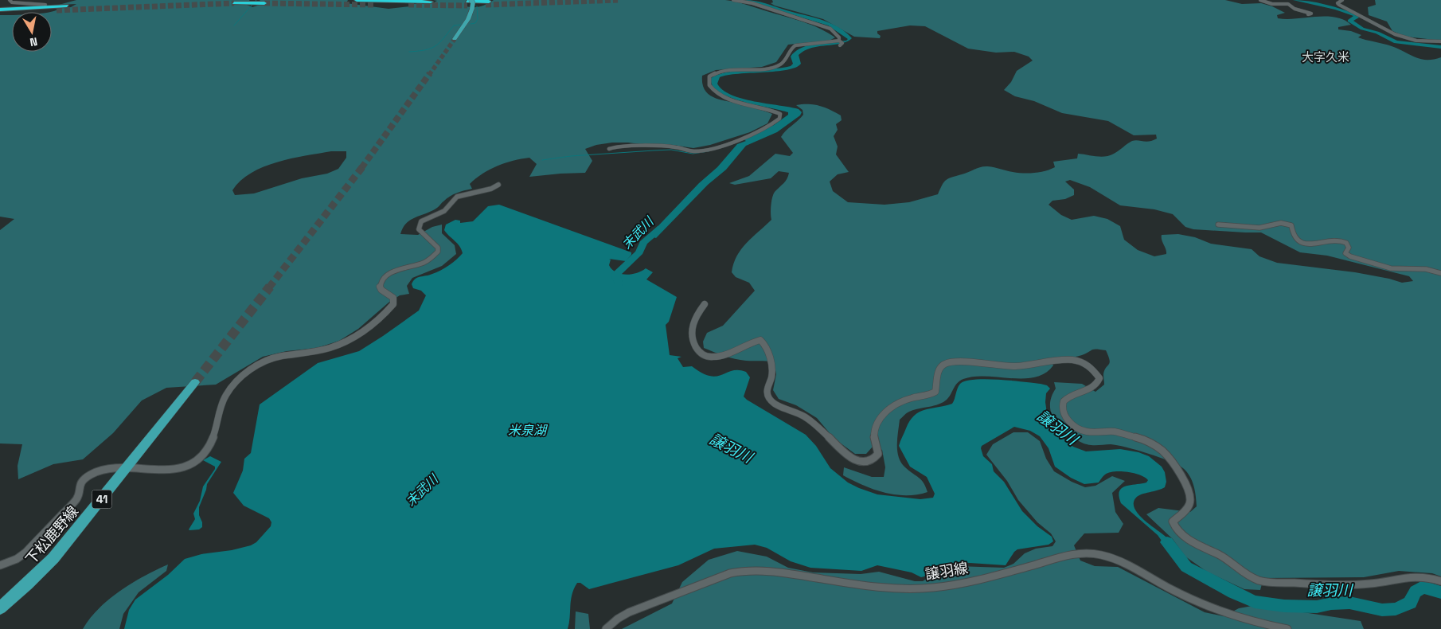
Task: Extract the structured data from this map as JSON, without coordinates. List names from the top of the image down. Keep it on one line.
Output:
{"streets":{"main road":["41","下松鹿野線"],"street":["譲羽線"]},"districts":["大字久米"],"water":["末武川","譲羽川","米泉湖"],"north":"bottom"}
